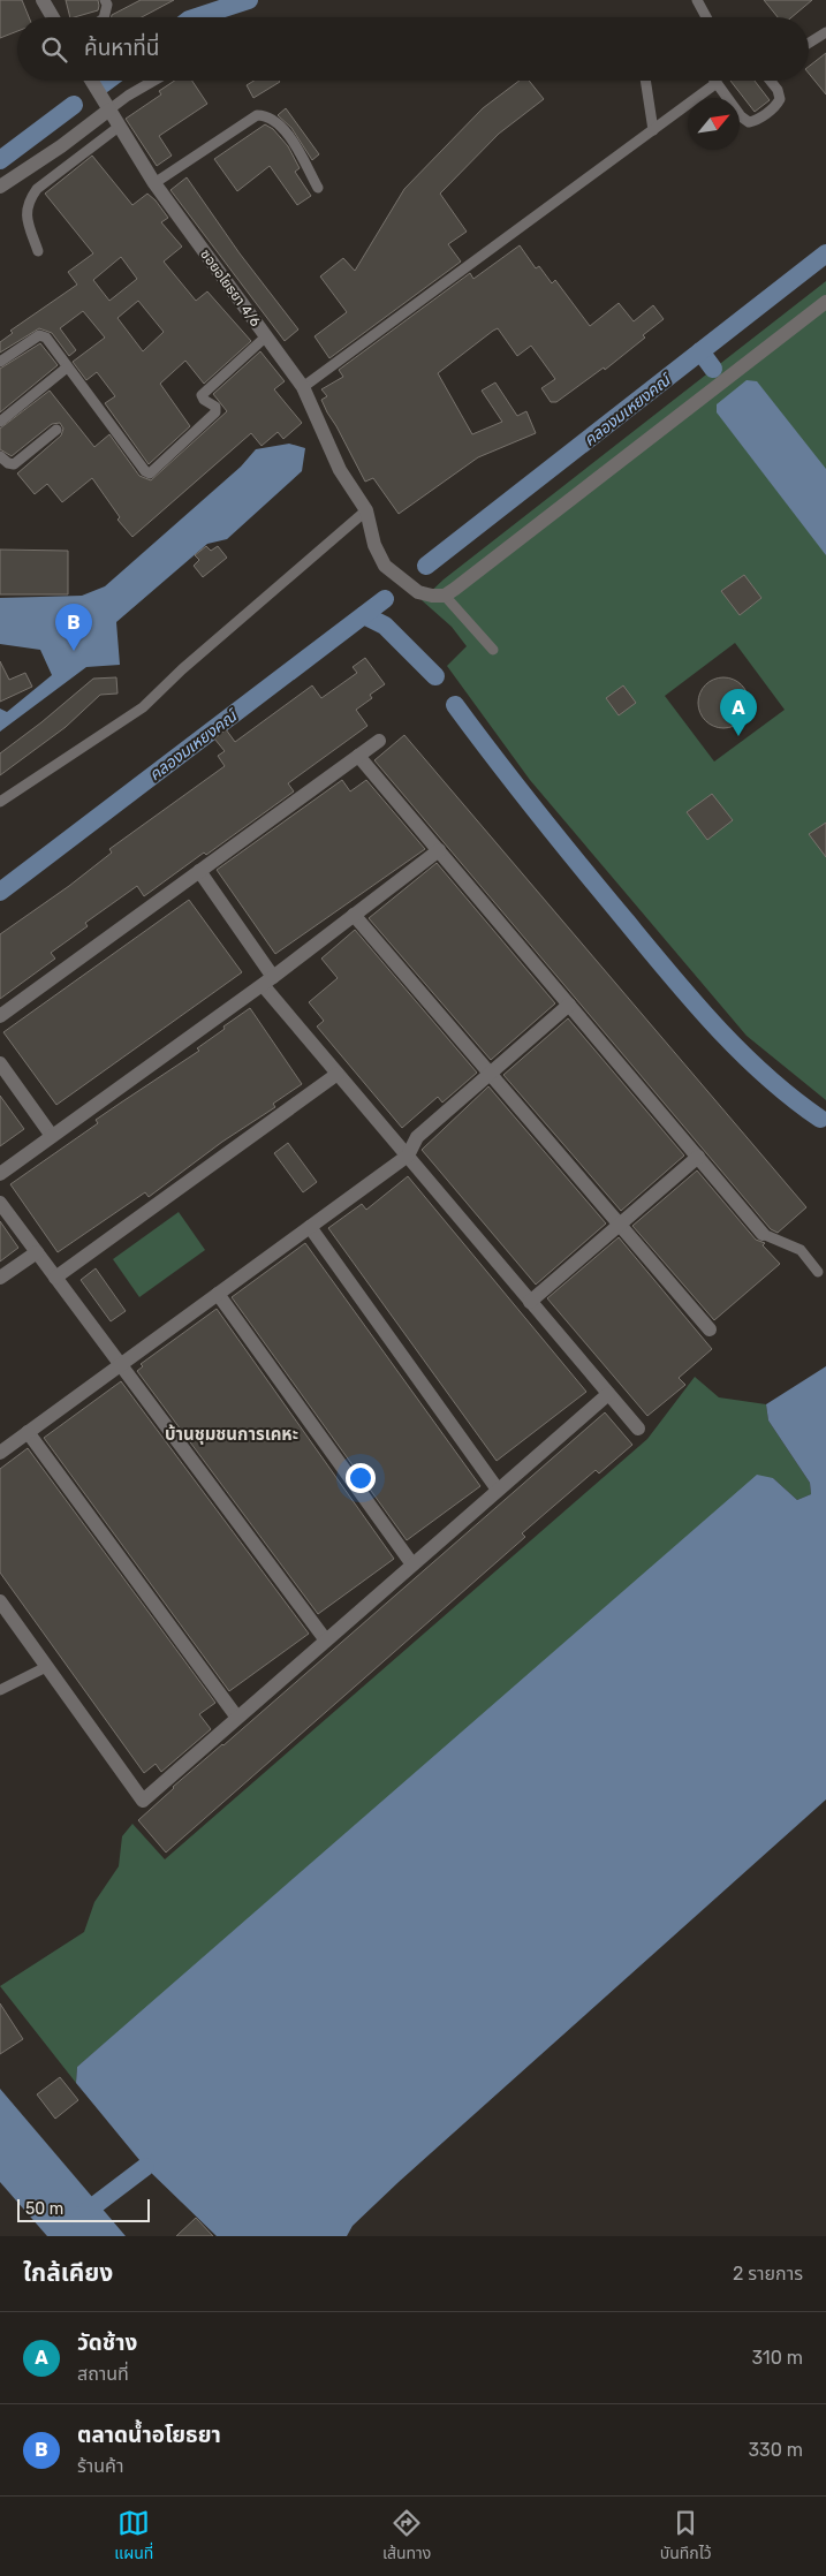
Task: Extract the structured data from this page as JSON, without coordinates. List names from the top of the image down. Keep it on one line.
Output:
{"streets":{"street":["ซอยอโยธยา 4/6"]},"districts":["บ้านชุมชนการเคหะ"],"water":["คลองมเหยงคณ์"],"scale_bar":"50 m","north":"top right","page":{"search":"ค้นหาที่นี่","pins":["B","A"],"scale":"50 m","heading":["ใกล้เคียง","2 รายการ"],"list":[{"mark":"A","name":"วัดช้าง","note":"สถานที่","value":"310 m"},{"mark":"B","name":"ตลาดน้ำอโยธยา","note":"ร้านค้า","value":"330 m"}],"nav":["แผนที่","เส้นทาง","บันทึกไว้"]}}
